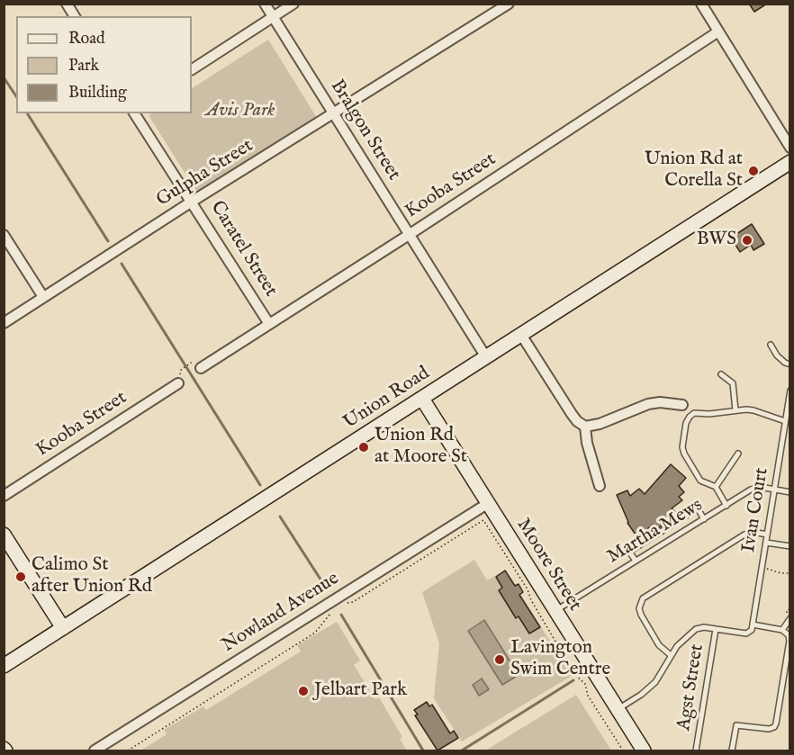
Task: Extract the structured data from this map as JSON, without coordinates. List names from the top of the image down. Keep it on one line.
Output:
{"streets":{"main road":["Union Road","Moore Street"],"street":["Bralgon Street","Gulpha Street","Kooba Street","Caratel Street","Nowland Avenue"],"lane":["Ivan Court","Martha Mews","Agst Street"]},"crossings":[["Bralgon Street","Gulpha Street"],["Bralgon Street","Kooba Street"],["Bralgon Street","Union Road"],["Gulpha Street","Caratel Street"],["Kooba Street","Caratel Street"],["Union Road","Moore Street"],["Ivan Court","Martha Mews"],["Ivan Court","Agst Street"],["Martha Mews","Moore Street"],["Moore Street","Nowland Avenue"]],"parks":["Avis Park"],"places":["Union Rd at Corella St","BWS","Union Rd at Moore St","Calimo St after Union Rd","Lavington Swim Centre","Jelbart Park"],"legend":["Road","Park","Building"]}
